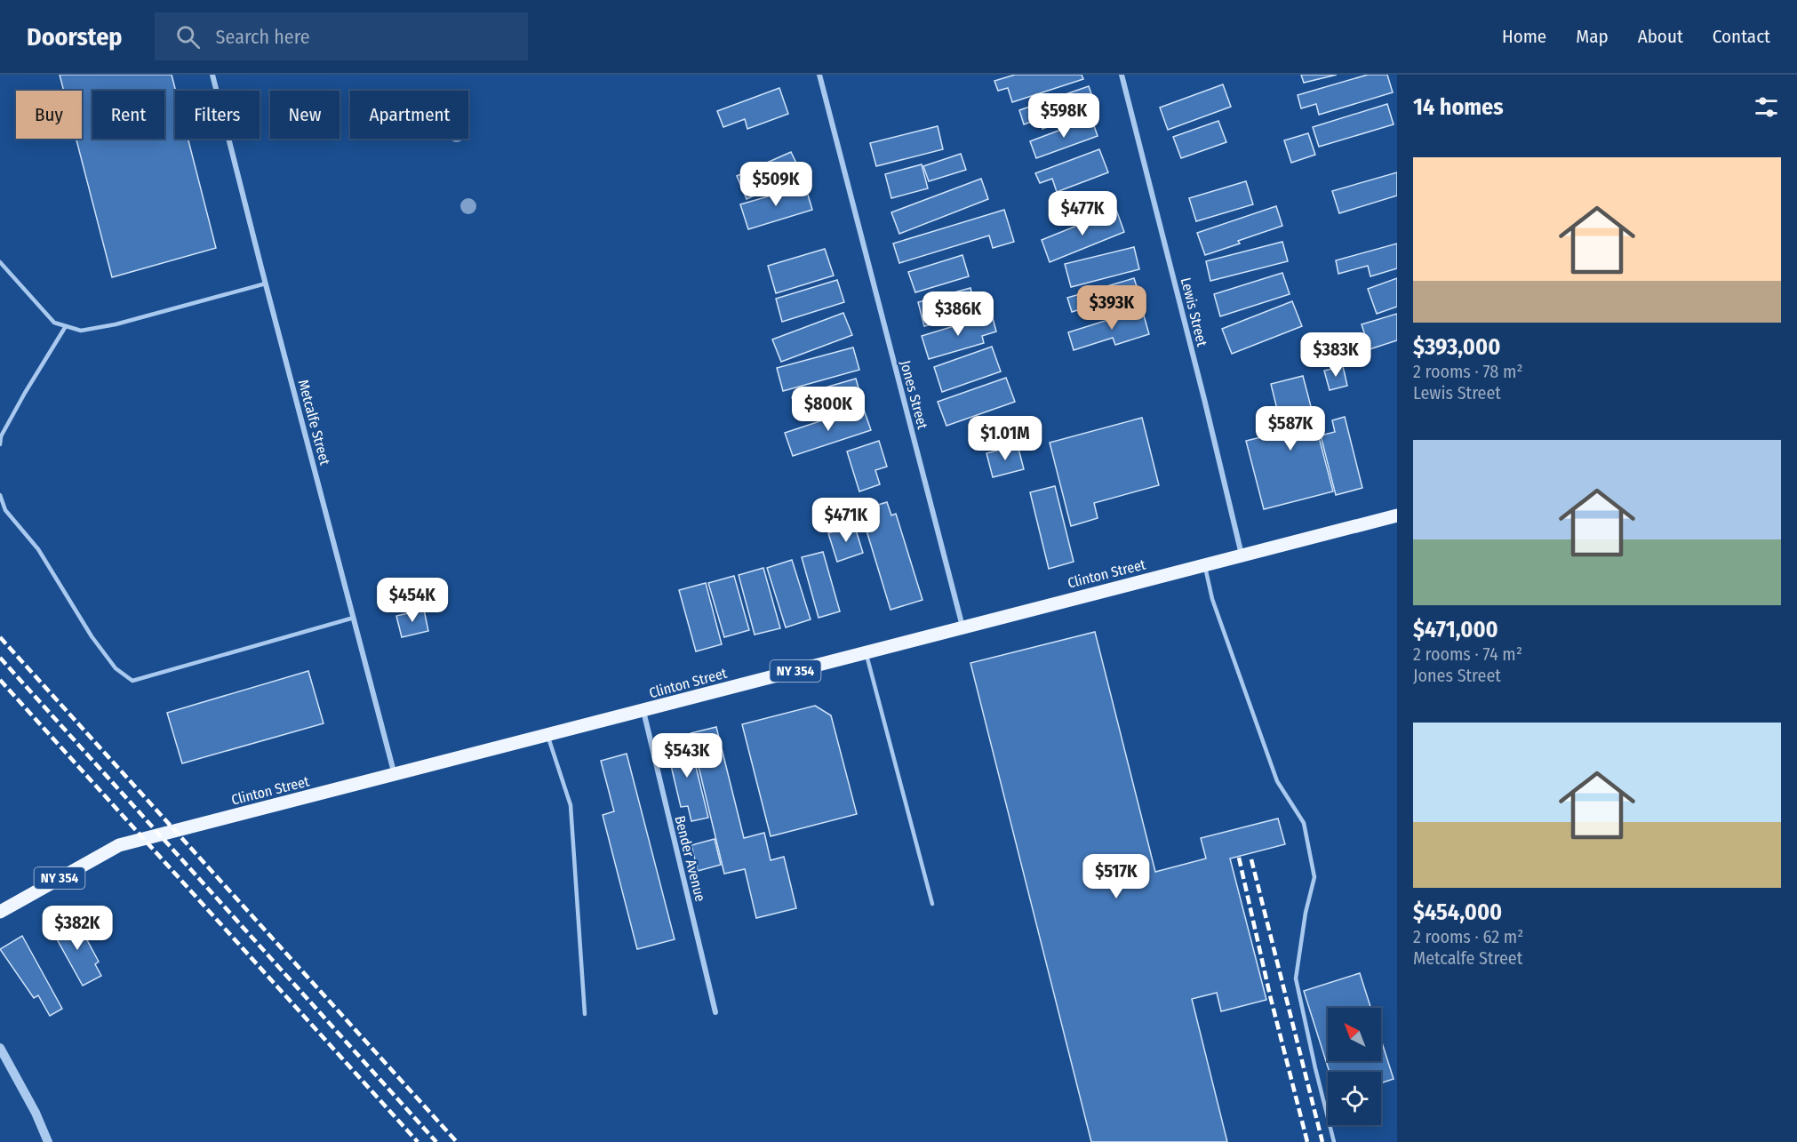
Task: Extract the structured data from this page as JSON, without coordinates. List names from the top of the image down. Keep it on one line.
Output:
{"streets":{"main road":["Clinton Street","NY 354"],"street":["Lewis Street","Jones Street","Metcalfe Street","Bender Avenue"]},"crossings":[["Lewis Street","Clinton Street"],["Jones Street","Clinton Street"],["Metcalfe Street","Clinton Street"],["Clinton Street","Bender Avenue"]],"north":"top left","page":{"header":"Doorstep","search":"Search here","nav":["Home","Map","About","Contact"],"heading":"14 homes","chip":["Buy","Rent","Filters","New","Apartment"],"price":["$598K","$509K","$477K","$393K","$386K","$383K","$800K","$587K","$1.01M","$471K","$454K","$543K","$517K","$382K"],"list":[{"name":"$393,000","note":"2 rooms · 78 m² · Lewis Street"},{"name":"$471,000","note":"2 rooms · 74 m² · Jones Street"},{"name":"$454,000","note":"2 rooms · 62 m² · Metcalfe Street"}]}}
